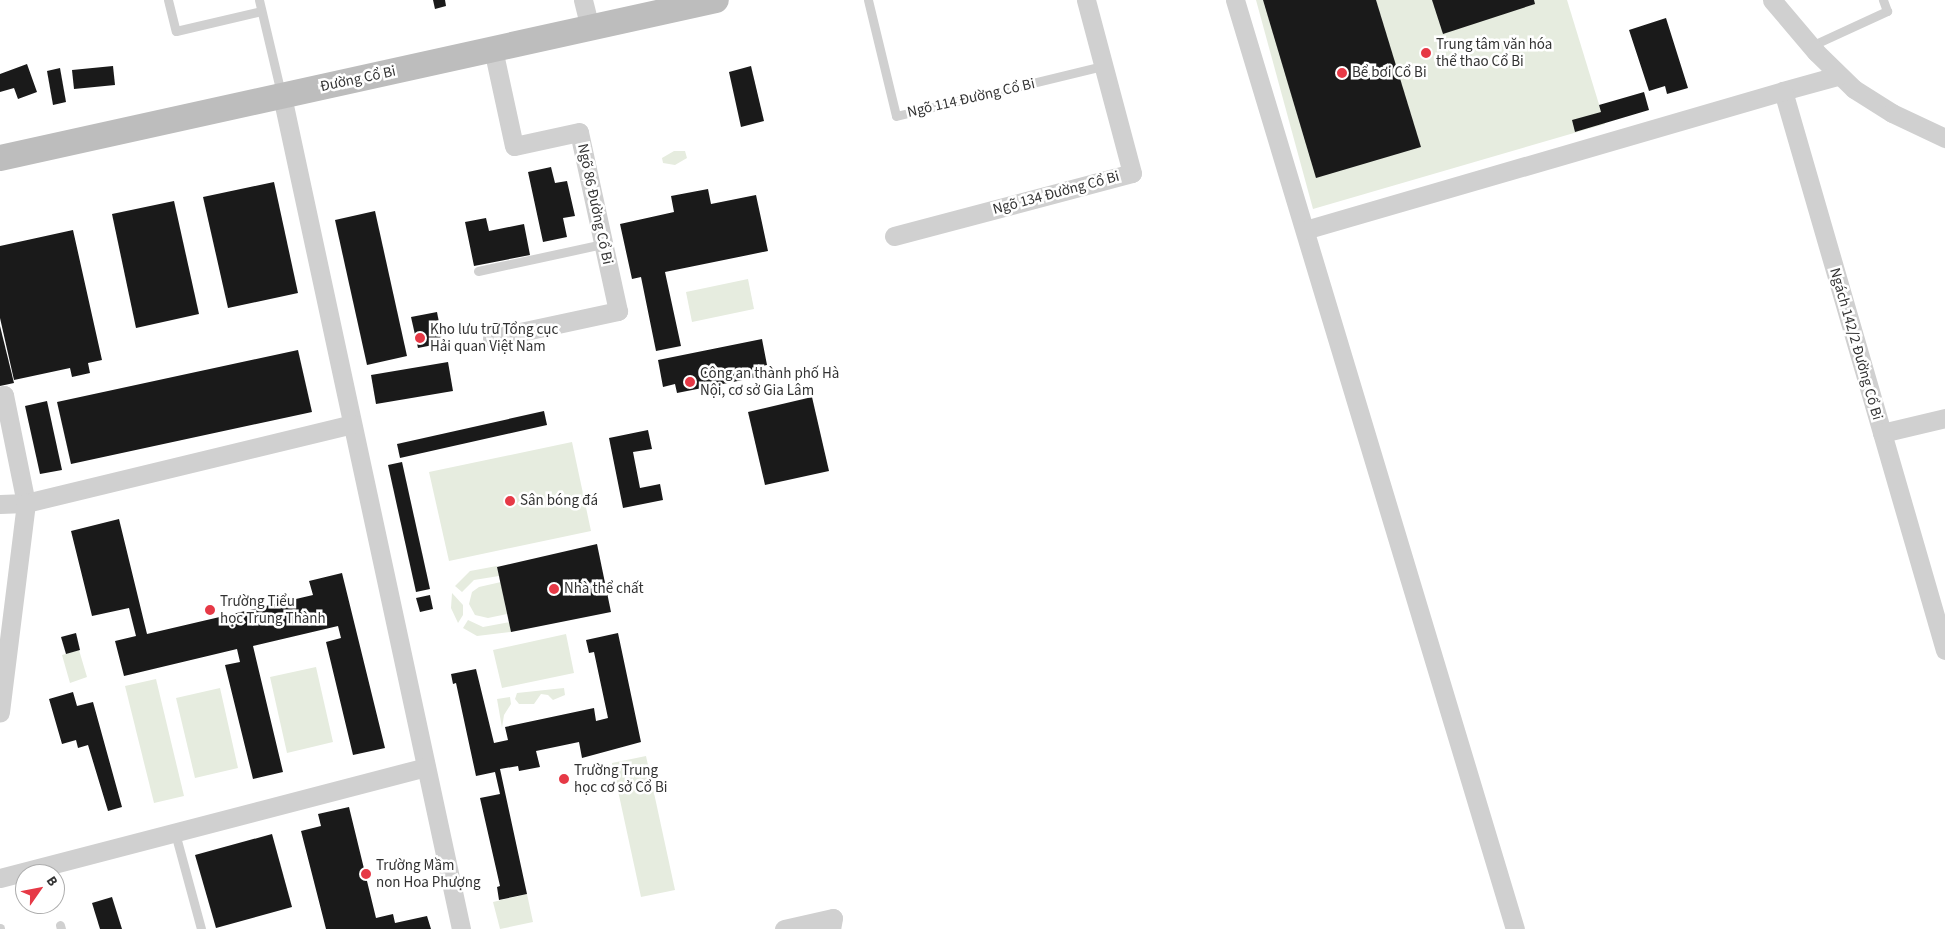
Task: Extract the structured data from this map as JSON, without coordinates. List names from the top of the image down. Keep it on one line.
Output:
{"streets":{"main road":["Đường Cổ Bi"],"street":["Ngõ 134 Đường Cổ Bi","Ngõ 86 Đường Cổ Bi","Ngách 142/2 Đường Cổ Bi"],"lane":["Ngõ 114 Đường Cổ Bi"]},"crossings":[["Đường Cổ Bi","Ngõ 86 Đường Cổ Bi"],["Ngõ 114 Đường Cổ Bi","Ngõ 134 Đường Cổ Bi"]],"places":["Trung tâm văn hóa thể thao Cổ Bi","Bể bơi Cổ Bi","Kho lưu trữ Tổng cục Hải quan Việt Nam","Công an thành phố Hà Nội, cơ sở Gia Lâm","Sân bóng đá","Nhà thể chất","Trường Tiểu học Trung Thành","Trường Trung học cơ sở Cổ Bi","Trường Mầm non Hoa Phượng"],"north":"top right"}
